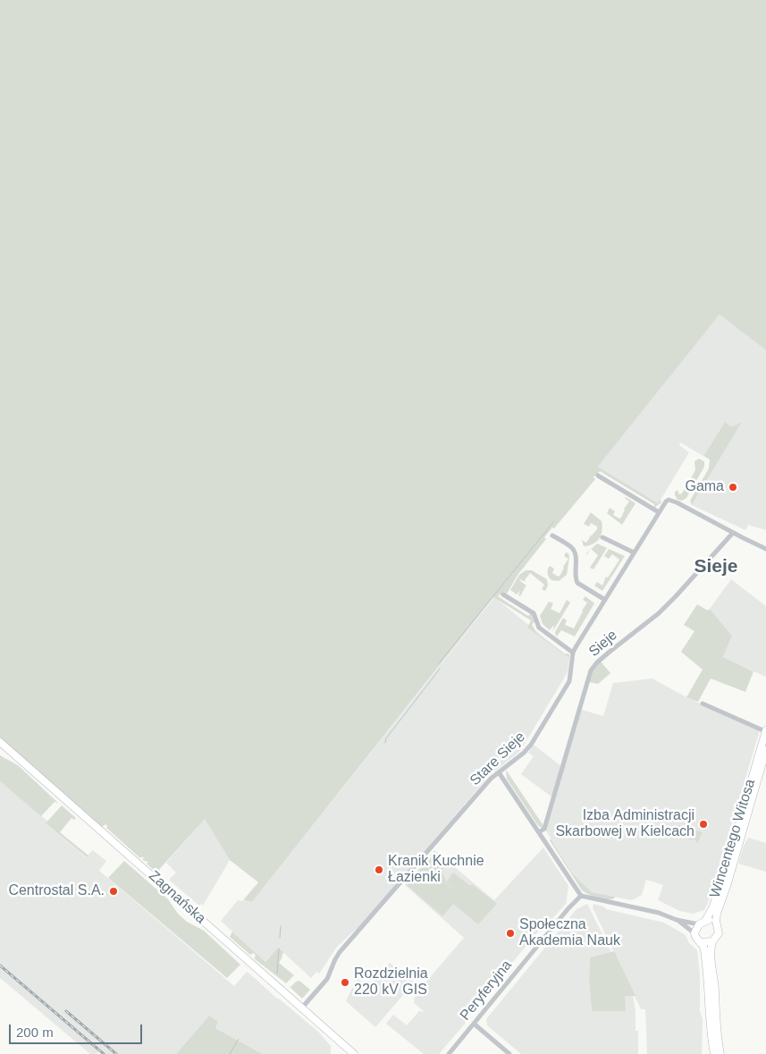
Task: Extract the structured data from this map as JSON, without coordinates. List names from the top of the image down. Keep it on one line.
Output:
{"streets":{"main road":["Wincentego Witosa","Zagnańska"],"street":["Sieje","Stare Sieje","Peryferyjna"]},"crossings":[["Sieje","Stare Sieje"],["Stare Sieje","Zagnańska"]],"districts":["Sieje"],"places":["Gama","Izba Administracji Skarbowej w Kielcach","Kranik Kuchnie Łazienki","Centrostal S.A.","Społeczna Akademia Nauk","Rozdzielnia 220 kV GIS"],"scale_bar":"200 m"}
